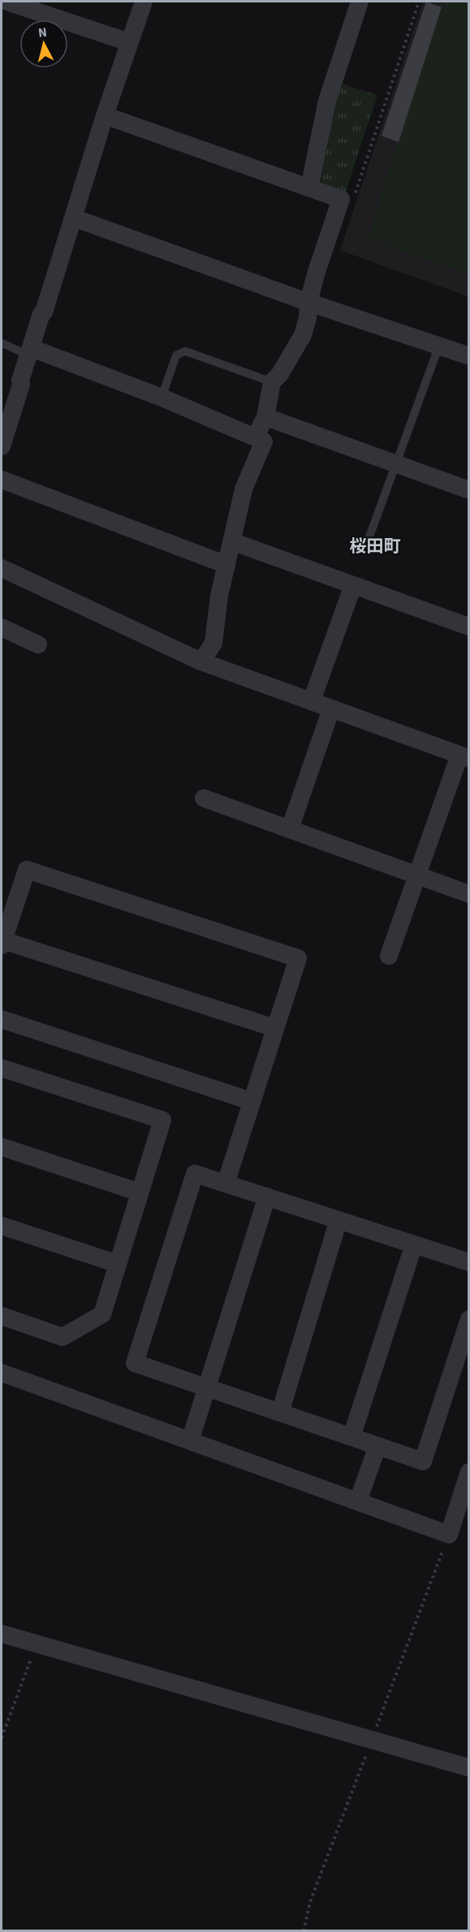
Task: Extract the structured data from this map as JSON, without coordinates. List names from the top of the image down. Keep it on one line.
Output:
{"districts":["桜田町"],"north":"top"}
